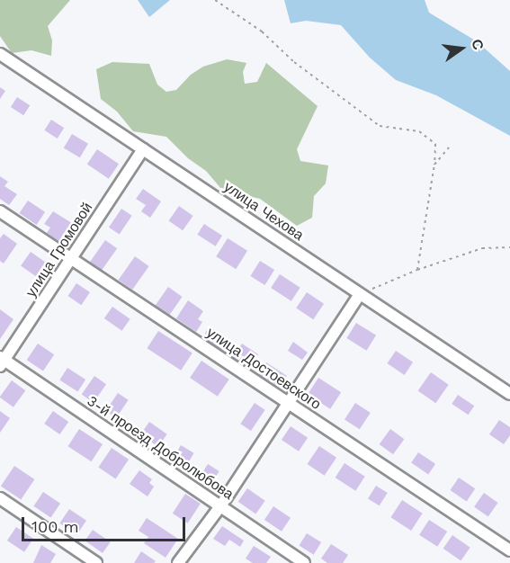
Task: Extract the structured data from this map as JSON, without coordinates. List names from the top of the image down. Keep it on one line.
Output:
{"streets":{"street":["улица Чехова","улица Громовой","улица Достоевского","3-й проезд Добролюбова"]},"crossings":[["улица Чехова","улица Громовой"],["улица Громовой","улица Достоевского"],["улица Громовой","3-й проезд Добролюбова"]],"scale_bar":"100 m","north":"right"}
